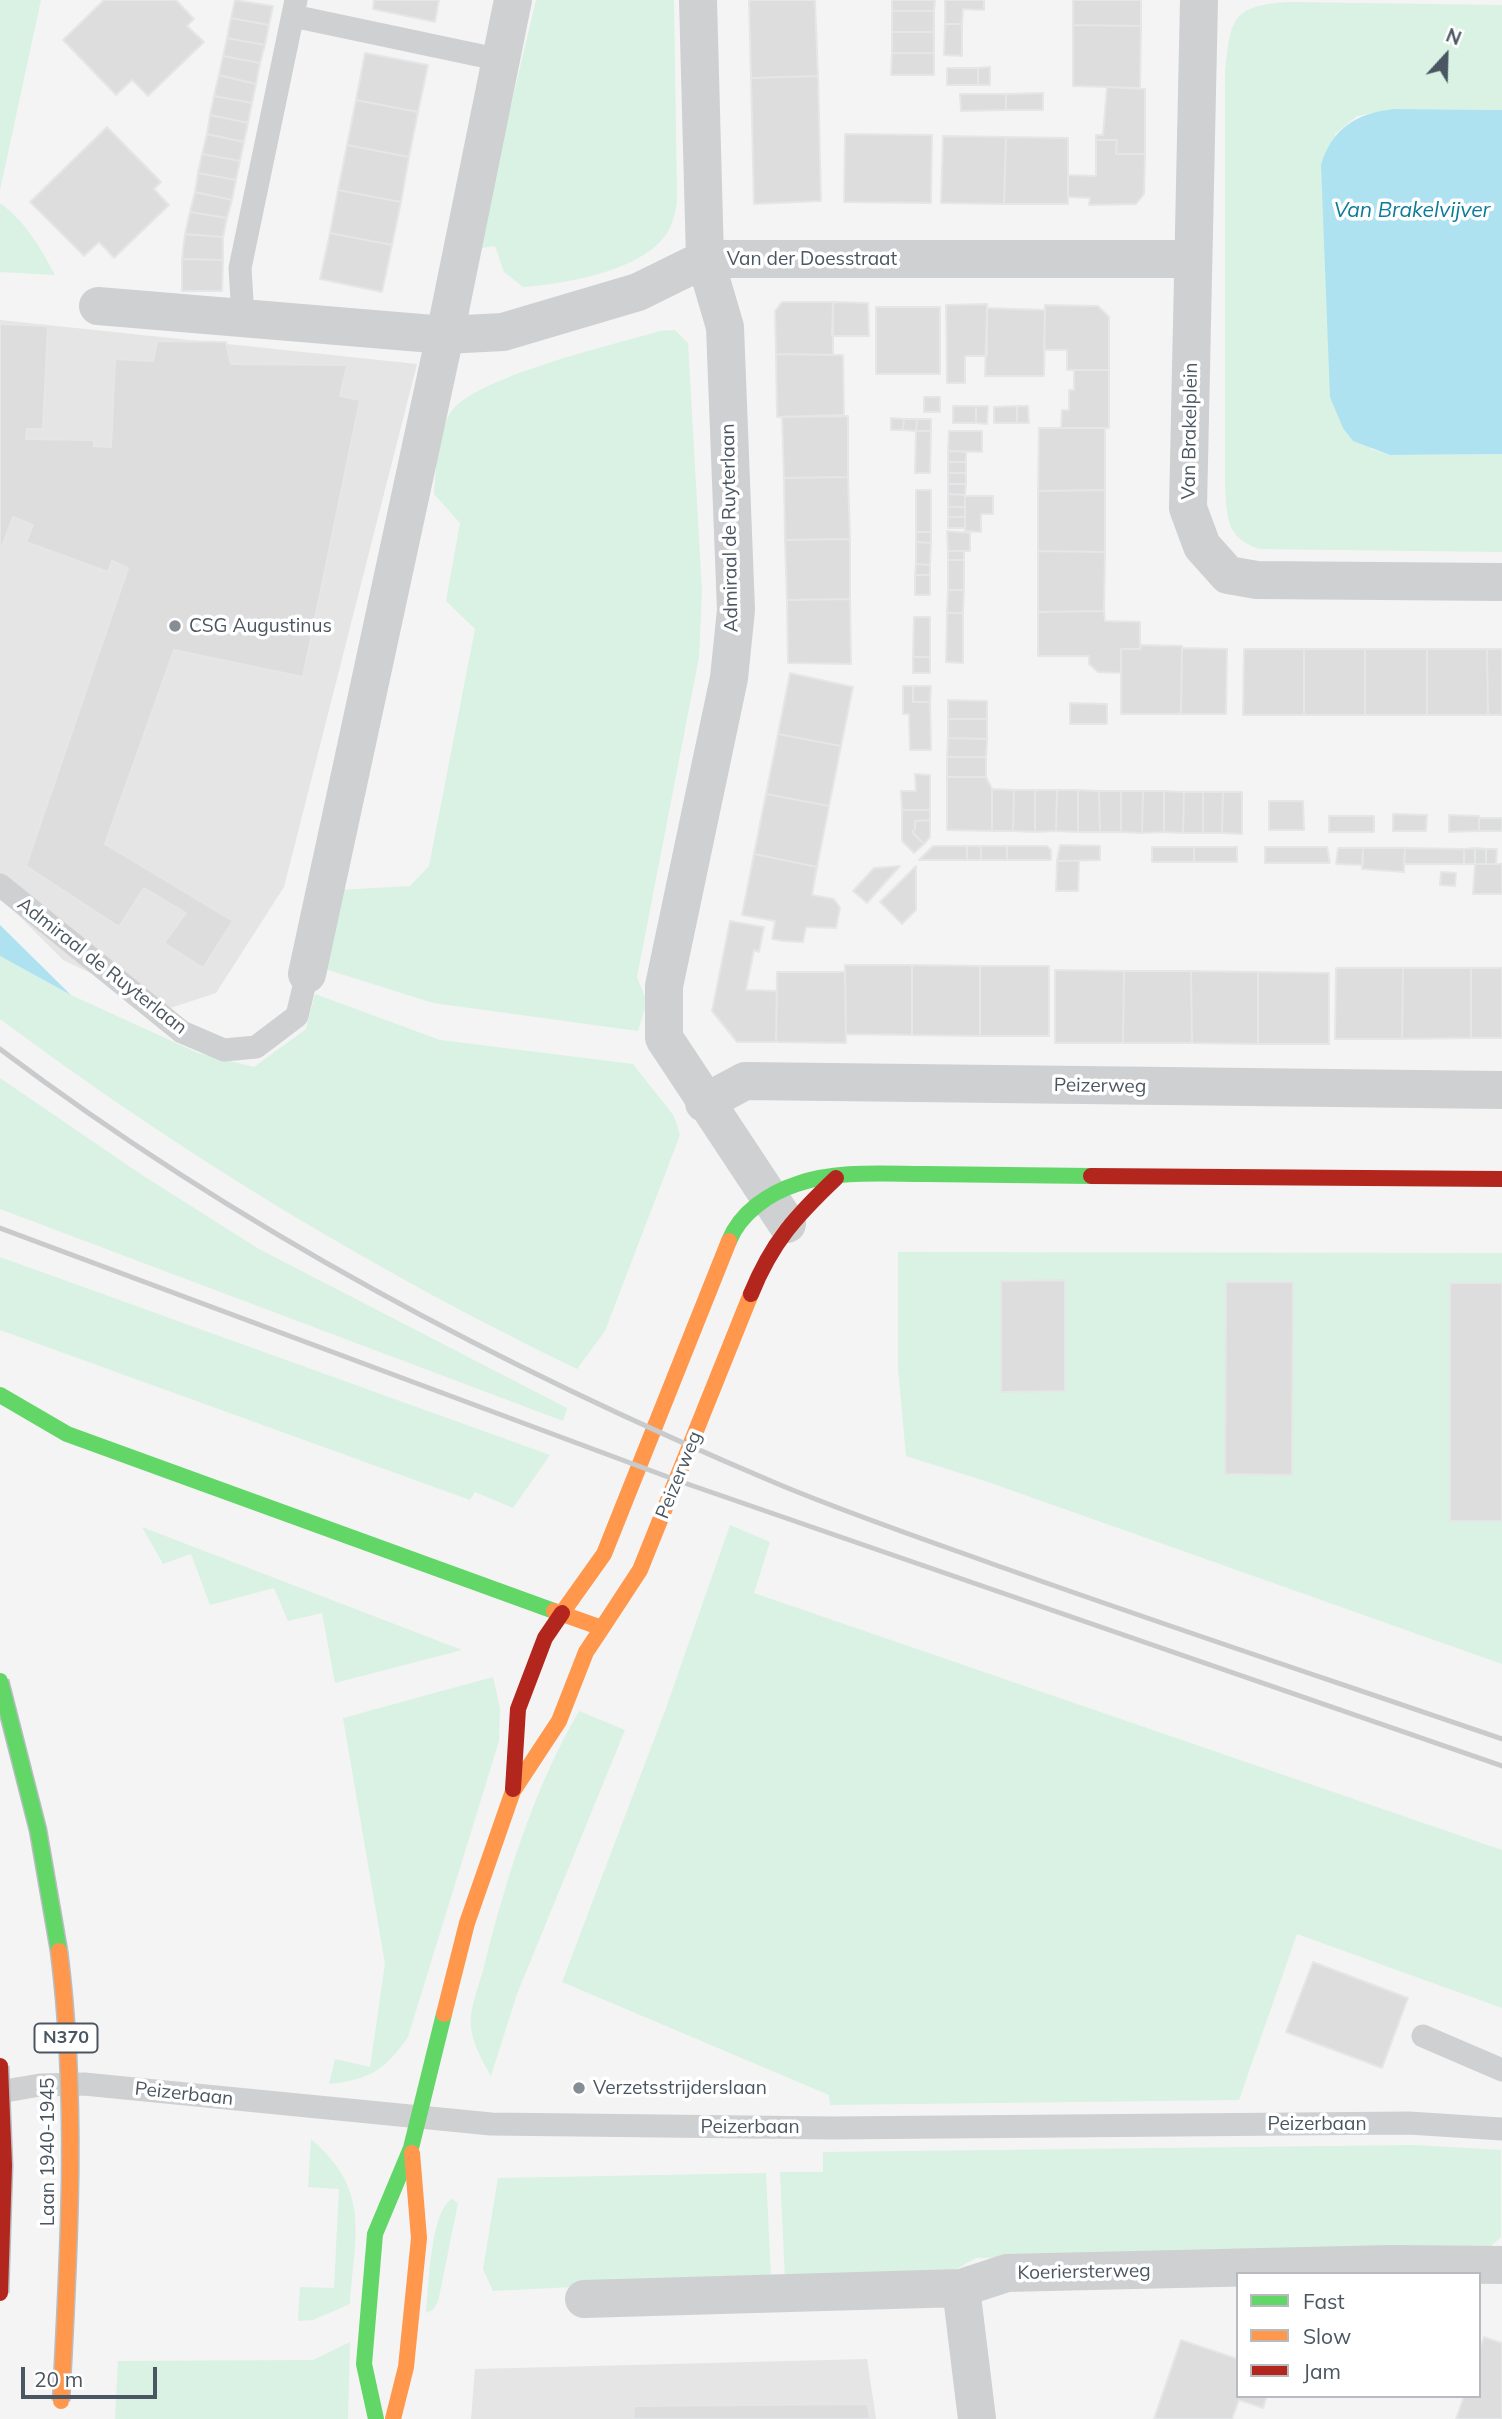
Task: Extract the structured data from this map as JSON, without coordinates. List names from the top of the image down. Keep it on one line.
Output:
{"streets":{"main road":["Peizerweg","N370","Laan 1940-1945"],"street":["Van der Doesstraat","Van Brakelplein","Admiraal de Ruyterlaan","Koeriersterweg"],"lane":["Peizerbaan"]},"crossings":[["Van der Doesstraat","Van Brakelplein"],["Van der Doesstraat","Admiraal de Ruyterlaan"],["Admiraal de Ruyterlaan","Peizerweg"]],"water":["Van Brakelvijver"],"places":["CSG Augustinus","Verzetsstrijderslaan"],"legend":["Fast","Slow","Jam"],"scale_bar":"20 m","north":"top"}
